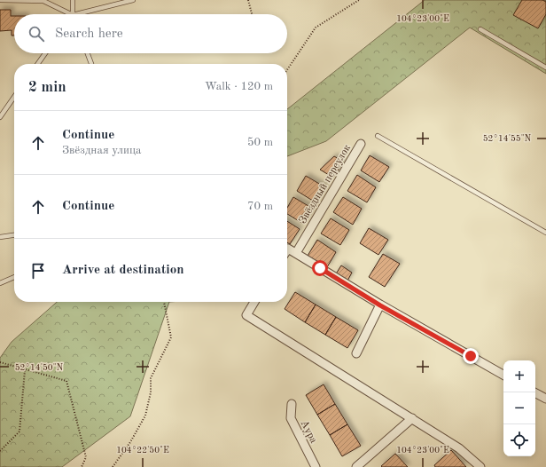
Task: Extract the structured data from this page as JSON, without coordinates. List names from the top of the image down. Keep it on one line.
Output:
{"streets":{"street":["Звёздный переулок","Аура"]},"page":{"search":"Search here","heading":["2 min","Walk · 120 m"],"list":[["Continue","Звёздная улица","50 m"],["Continue","70 m"],"Arrive at destination"],"map_buttons":["+","−"]},"coordinates":["104°23'00\"E","52°14'55\"N","52°14'50\"N","104°22'50\"E"]}
